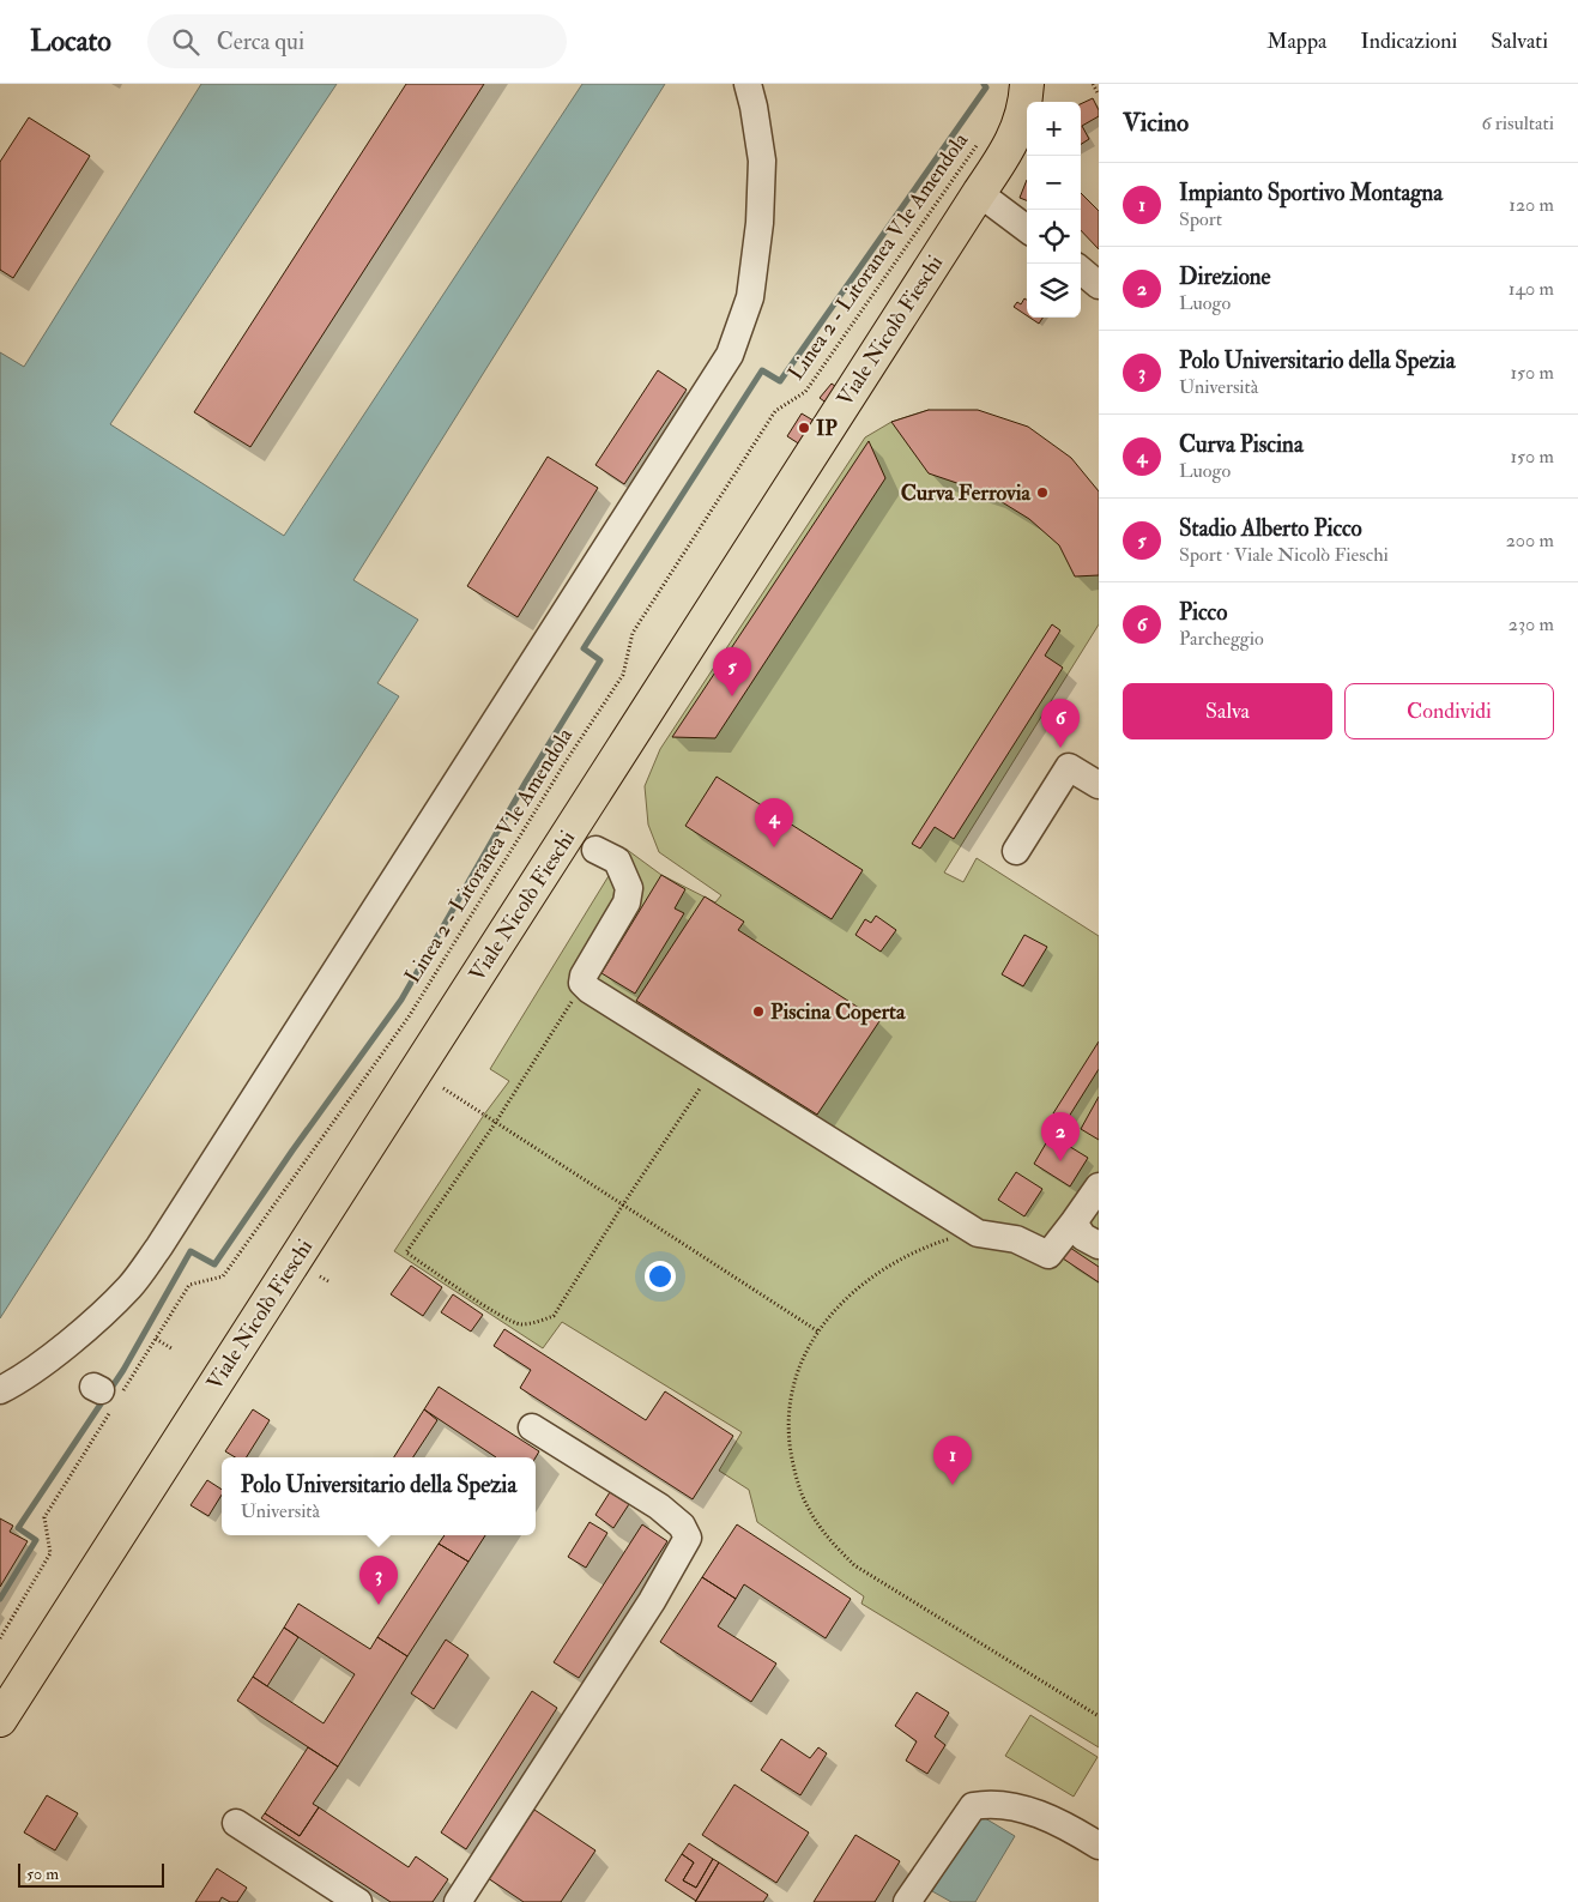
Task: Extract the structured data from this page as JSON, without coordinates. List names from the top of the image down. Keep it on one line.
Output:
{"streets":{"main road":["Viale Nicolò Fieschi"],"path":["Linea 2 - Litoranea V.le Amendola"]},"places":["IP","Curva Ferrovia","Piscina Coperta"],"scale_bar":"50 m","page":{"header":"Locato","search":"Cerca qui","nav":["Mappa","Indicazioni","Salvati"],"heading":["Vicino","6 risultati"],"map_buttons":["+","−"],"list":[{"mark":"1","name":"Impianto Sportivo Montagna","note":"Sport","value":"120 m"},{"mark":"2","name":"Direzione","note":"Luogo","value":"140 m"},{"mark":"3","name":"Polo Universitario della Spezia","note":"Università","value":"150 m"},{"mark":"4","name":"Curva Piscina","note":"Luogo","value":"150 m"},{"mark":"5","name":"Stadio Alberto Picco","note":"Sport · Viale Nicolò Fieschi","value":"200 m"},{"mark":"6","name":"Picco","note":"Parcheggio","value":"230 m"}],"pins":["5","6","4","2","1","3"],"buttons":["Salva","Condividi"],"popup":["Polo Universitario della Spezia","Università"],"scale":"50 m"}}
